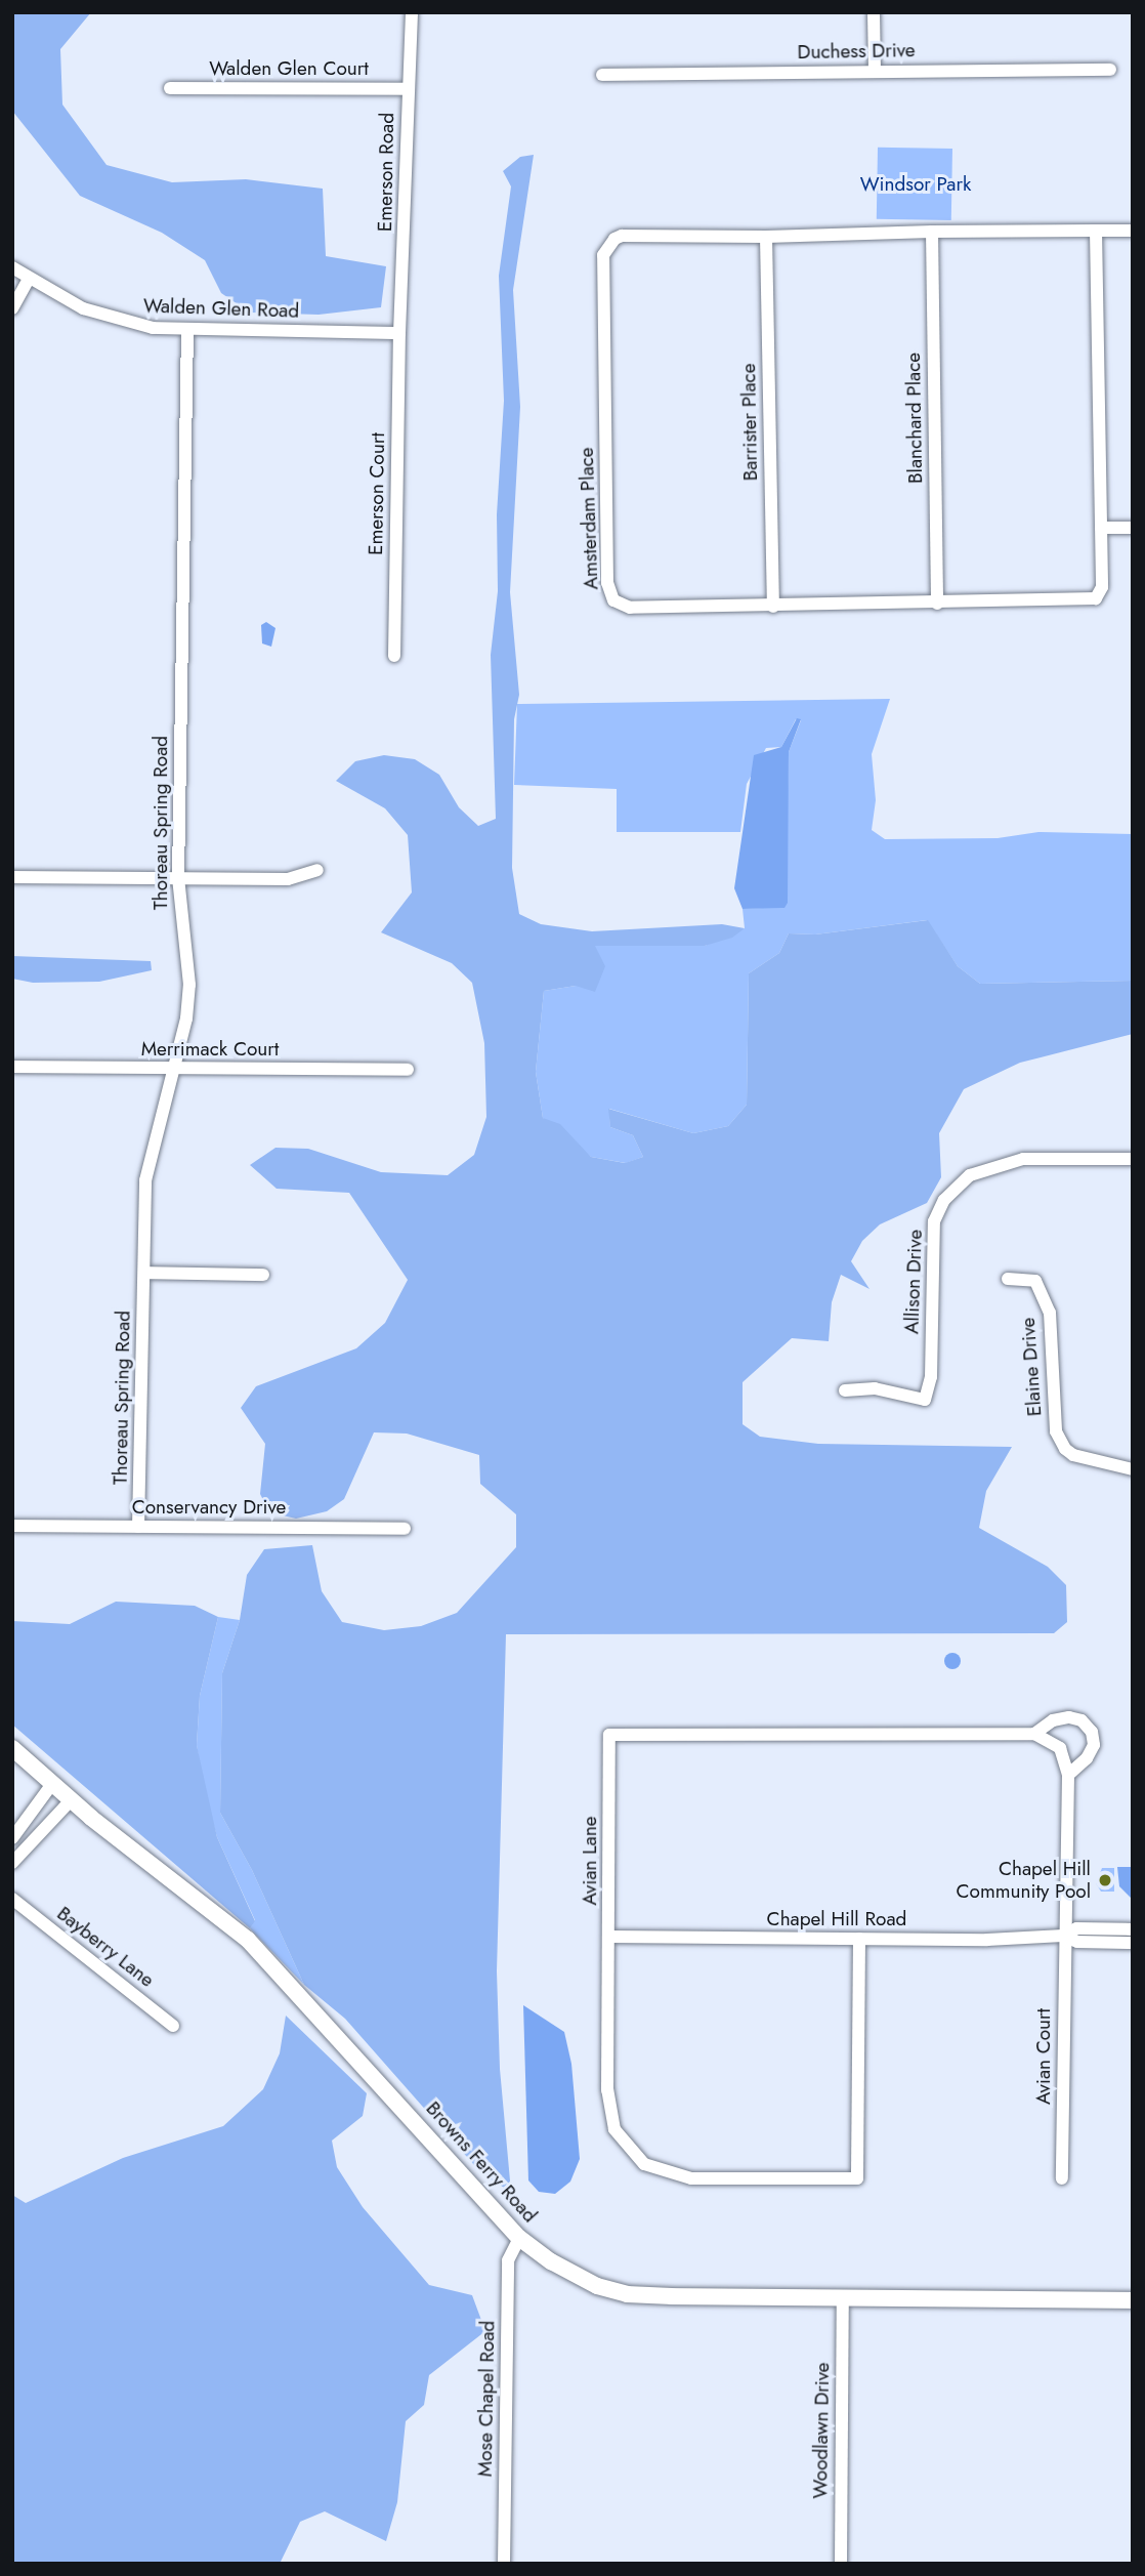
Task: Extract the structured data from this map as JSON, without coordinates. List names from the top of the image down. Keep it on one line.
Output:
{"streets":{"street":["Duchess Drive","Walden Glen Court","Emerson Road","Walden Glen Road","Blanchard Place","Barrister Place","Emerson Court","Amsterdam Place","Thoreau Spring Road","Merrimack Court","Allison Drive","Elaine Drive","Conservancy Drive","Avian Lane","Chapel Hill Road","Bayberry Lane","Avian Court","Browns Ferry Road","Mose Chapel Road","Woodlawn Drive"]},"crossings":[["Walden Glen Court","Emerson Road"],["Emerson Road","Walden Glen Road"],["Emerson Road","Emerson Court"],["Walden Glen Road","Emerson Court"],["Walden Glen Road","Thoreau Spring Road"],["Blanchard Place","Amsterdam Place"],["Barrister Place","Amsterdam Place"],["Thoreau Spring Road","Merrimack Court"],["Thoreau Spring Road","Conservancy Drive"],["Avian Lane","Chapel Hill Road"],["Chapel Hill Road","Avian Court"],["Browns Ferry Road","Mose Chapel Road"],["Browns Ferry Road","Woodlawn Drive"]],"parks":["Windsor Park"],"places":["Chapel Hill Community Pool"]}
